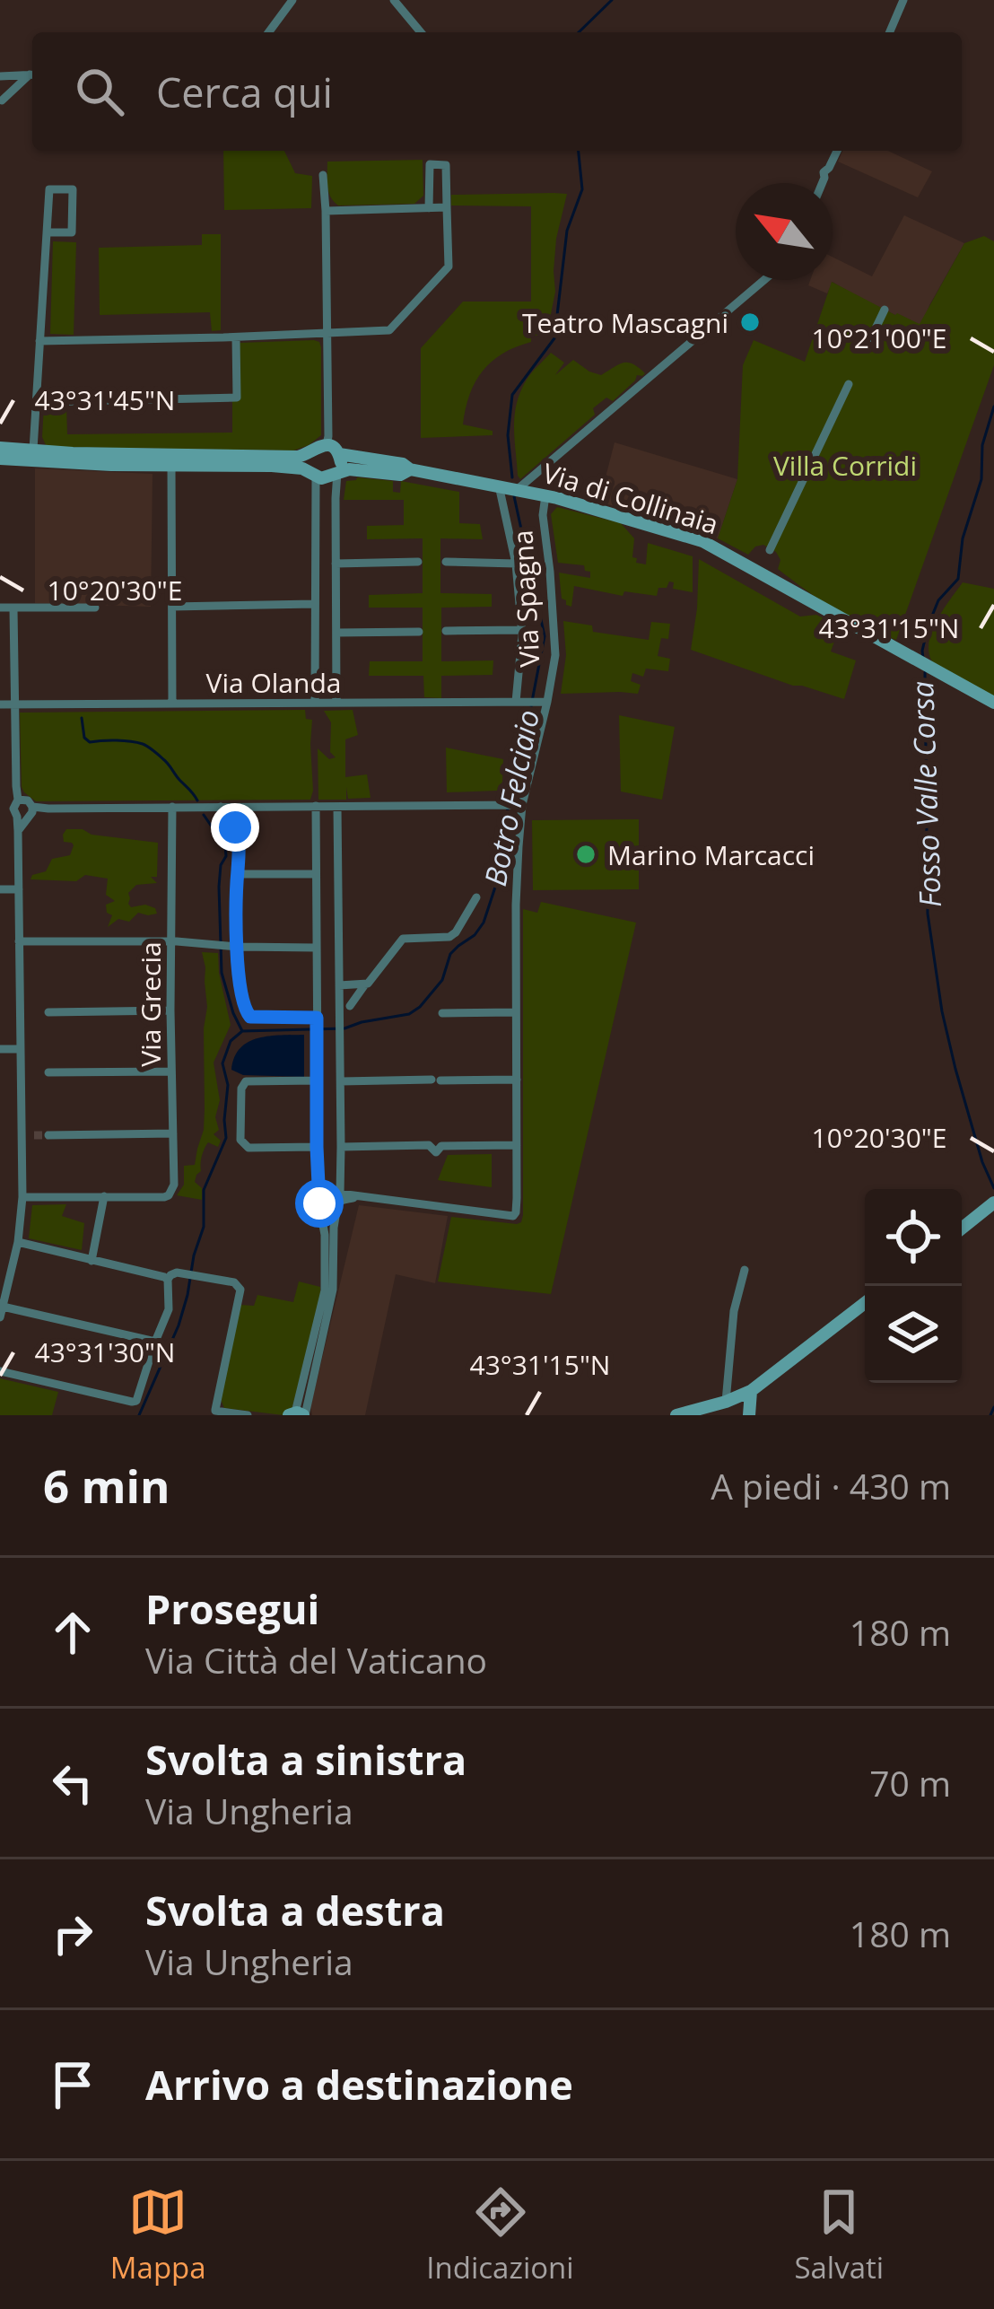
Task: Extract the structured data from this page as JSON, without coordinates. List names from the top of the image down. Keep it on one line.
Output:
{"streets":{"street":["Via di Collinaia","Via Spagna","Via Olanda","Via Grecia"]},"crossings":[["Via di Collinaia","Via Spagna"],["Via Spagna","Via Olanda"]],"water":["Fosso Valle Corsa","Botro Felciaio"],"parks":["Villa Corridi"],"places":["Teatro Mascagni","Marino Marcacci"],"north":"top left","page":{"search":"Cerca qui","heading":["6 min","A piedi · 430 m"],"list":[["Prosegui","Via Città del Vaticano","180 m"],["Svolta a sinistra","Via Ungheria","70 m"],["Svolta a destra","Via Ungheria","180 m"],"Arrivo a destinazione"],"nav":["Mappa","Indicazioni","Salvati"]},"coordinates":["10°21'00\"E","43°31'45\"N","10°20'30\"E","43°31'15\"N","43°31'30\"N"]}
